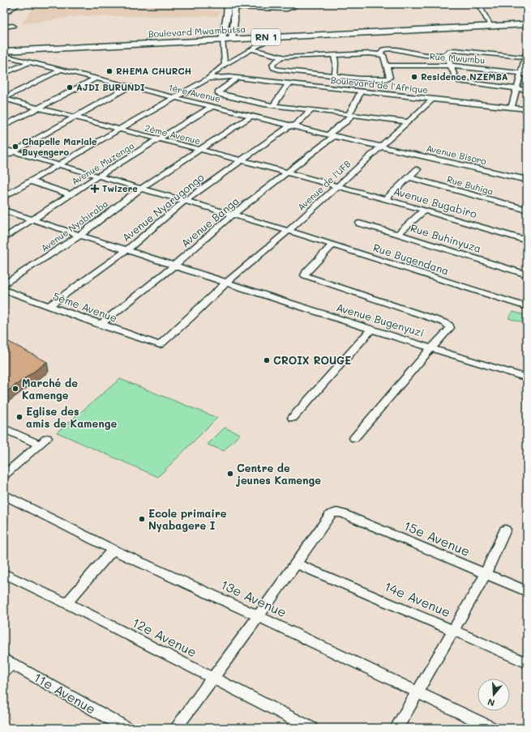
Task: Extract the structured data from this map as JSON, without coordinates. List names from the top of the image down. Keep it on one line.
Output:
{"streets":{"highway":["Boulevard Mwambutsa","RN 1"],"street":["Rue Mwumbu","Boulevard de l'Afrique","1ère Avenue","2ème Avenue","Avenue Bisoro","Avenue Muzenga","Avenue de l'UFB","Rue Buhiga","Avenue Bugabiro","Avenue Nyarugongo","Avenue Banga","Avenue Nyabiraba","Rue Buhinyuza","Rue Bugendana","5ème Avenue","Avenue Bugenyuzi","15e Avenue","13e Avenue","14e Avenue","12e Avenue","11e Avenue"]},"crossings":[["Boulevard de l'Afrique","Avenue de l'UFB"],["1ère Avenue","Avenue Bisoro"],["1ère Avenue","Avenue Muzenga"],["1ère Avenue","Avenue de l'UFB"],["1ère Avenue","Avenue Nyarugongo"],["1ère Avenue","Avenue Banga"],["1ère Avenue","Avenue Nyabiraba"],["2ème Avenue","Avenue Muzenga"],["2ème Avenue","Avenue de l'UFB"],["2ème Avenue","Avenue Bugabiro"],["2ème Avenue","Avenue Nyarugongo"],["2ème Avenue","Avenue Banga"],["2ème Avenue","Avenue Nyabiraba"],["Avenue Bisoro","Avenue de l'UFB"],["Avenue Muzenga","Rue Bugendana"],["Avenue Muzenga","Avenue Bugenyuzi"],["Avenue de l'UFB","Avenue Bugabiro"],["Avenue de l'UFB","Rue Bugendana"],["Avenue de l'UFB","5ème Avenue"],["Avenue de l'UFB","Avenue Bugenyuzi"],["Avenue Nyarugongo","Rue Bugendana"],["Avenue Nyarugongo","5ème Avenue"],["Avenue Nyarugongo","Avenue Bugenyuzi"],["Avenue Banga","Rue Bugendana"],["Avenue Banga","5ème Avenue"],["Avenue Banga","Avenue Bugenyuzi"],["Avenue Nyabiraba","Rue Bugendana"],["Avenue Nyabiraba","Avenue Bugenyuzi"],["15e Avenue","14e Avenue"]],"places":{"other":["RHEMA CHURCH","Residence NZEMBA","AJDI BURUNDI","Chapelle Mariale Buyengero","CROIX ROUGE","Marché de Kamenge","Eglise des amis de Kamenge","Centre de jeunes Kamenge","Ecole primaire Nyabagere I"],"health":["Twizere"]},"north":"bottom"}
